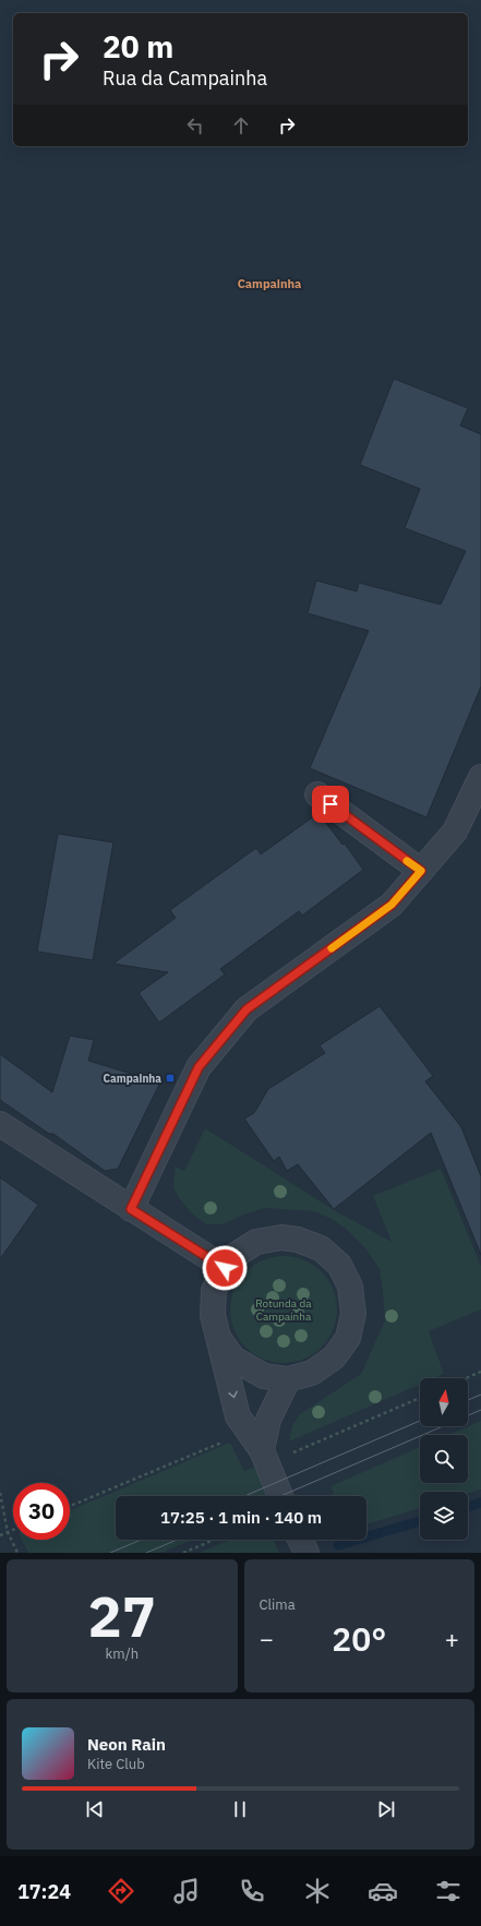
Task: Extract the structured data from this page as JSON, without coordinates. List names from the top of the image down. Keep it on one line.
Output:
{"districts":["Campainha"],"parks":["Rotunda da Campaínha"],"places":{"transit":["Campainha"]},"north":"top","page":{"turn":["20 m","Rua da Campainha"],"limit":"30","trip":"17:25 · 1 min · 140 m","tile":[["27","km/h"],"Clima"],"heat":["−","20°","+"],"song":["Neon Rain","Kite Club"],"tabs":"17:24"}}
